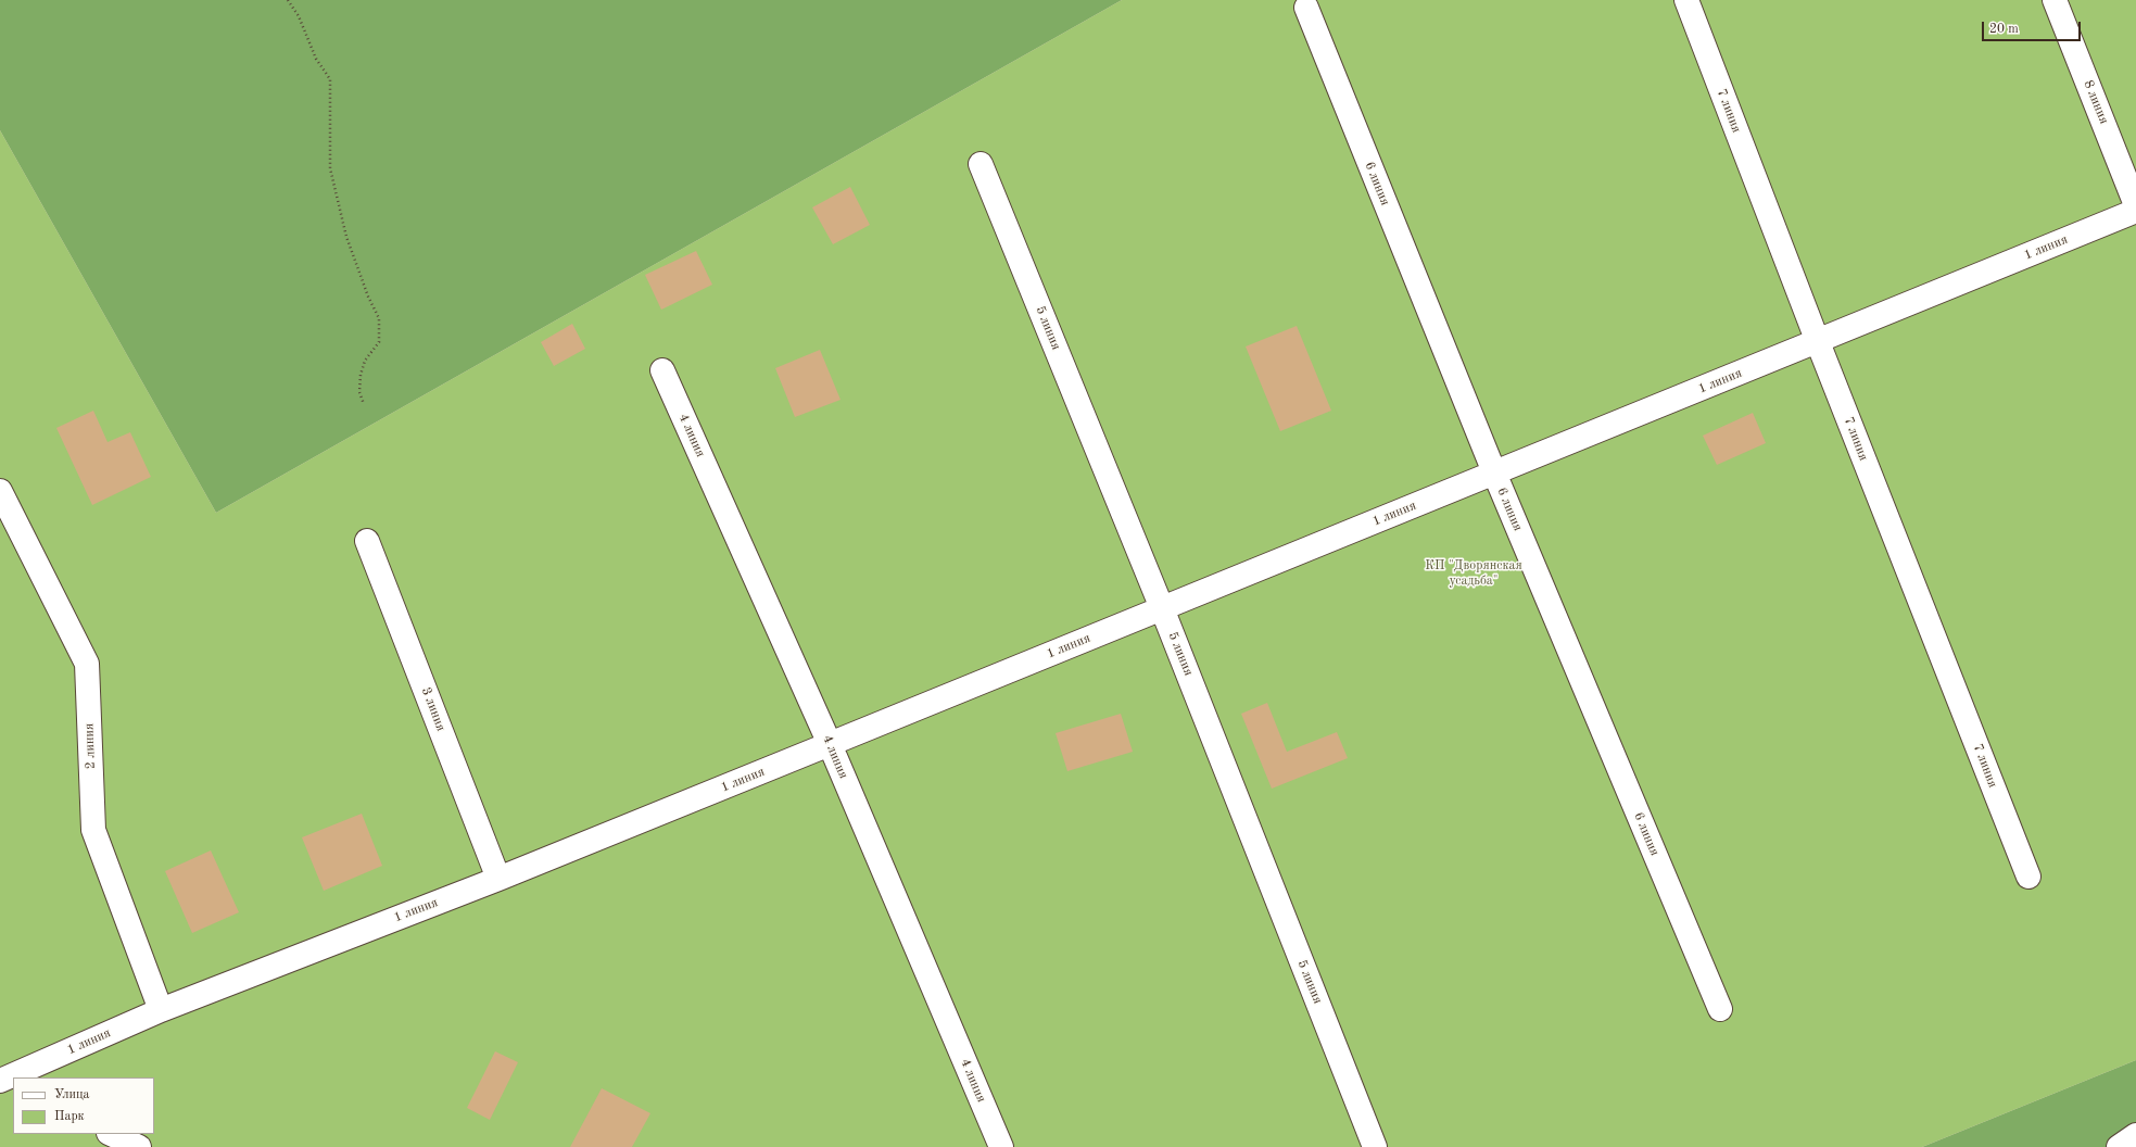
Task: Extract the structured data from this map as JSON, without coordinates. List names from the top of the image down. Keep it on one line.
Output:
{"streets":{"street":["8 линия","7 линия","6 линия","1 линия","5 линия","4 линия","3 линия","2 линия"]},"crossings":[["7 линия","1 линия"],["6 линия","1 линия"],["1 линия","5 линия"],["1 линия","4 линия"],["1 линия","3 линия"],["1 линия","2 линия"]],"parks":["КП \"Дворянская усадьба\""],"legend":["Улица","Парк"],"scale_bar":"20 m"}
